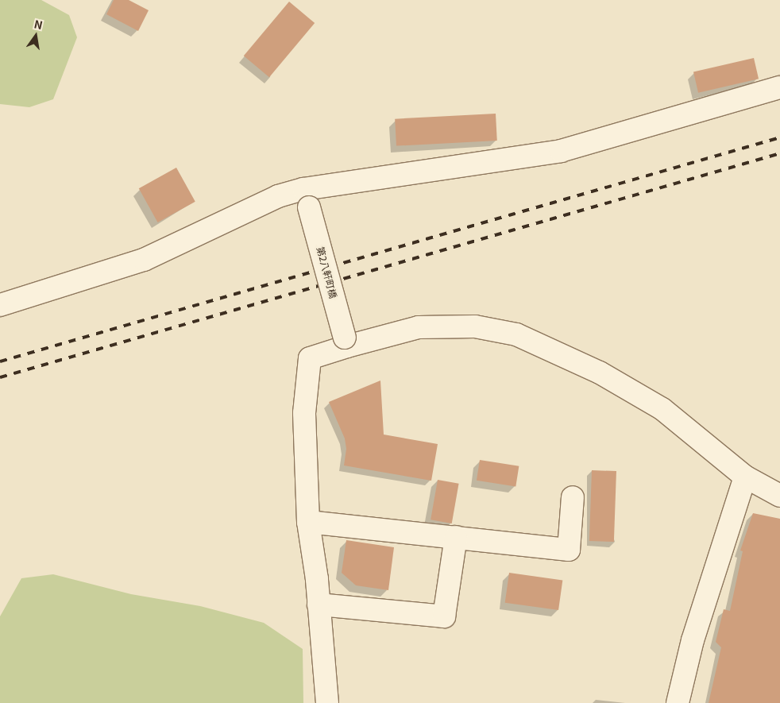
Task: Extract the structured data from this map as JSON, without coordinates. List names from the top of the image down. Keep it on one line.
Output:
{"streets":{"street":["第2八軒町橋"]},"north":"top"}
